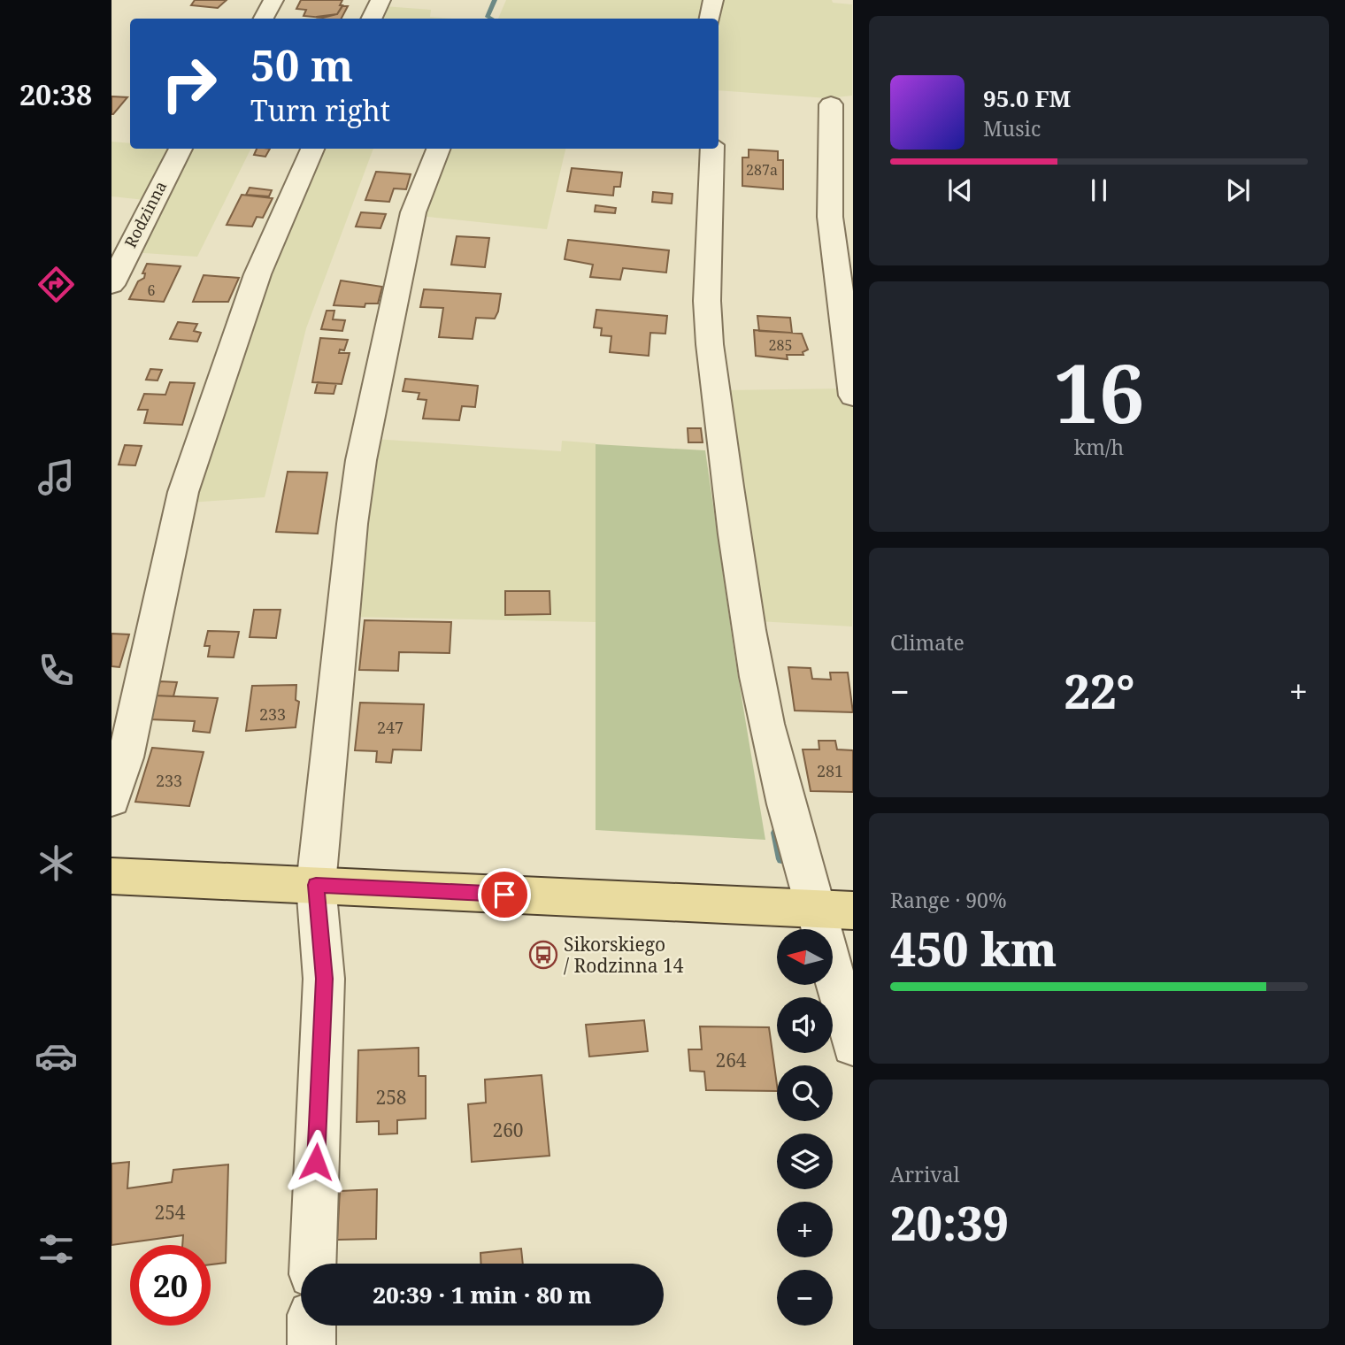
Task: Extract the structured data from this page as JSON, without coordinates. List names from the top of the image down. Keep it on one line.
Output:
{"streets":{"street":["Rodzinna"]},"places":{"bus stop":["Sikorskiego / Rodzinna 14"]},"house_numbers":["287a","6","285","233","247","281","233","264","258","260","254"],"north":"left","page":{"tabs":"20:38","turn":["50 m","Turn right"],"song":["95.0 FM","Music"],"tile":[["16","km/h"],"Climate",["Range · 90%","450 km"],["Arrival","20:39"]],"heat":["−","22°","+"],"map_buttons":["+","−"],"limit":"20","trip":"20:39 · 1 min · 80 m"}}
